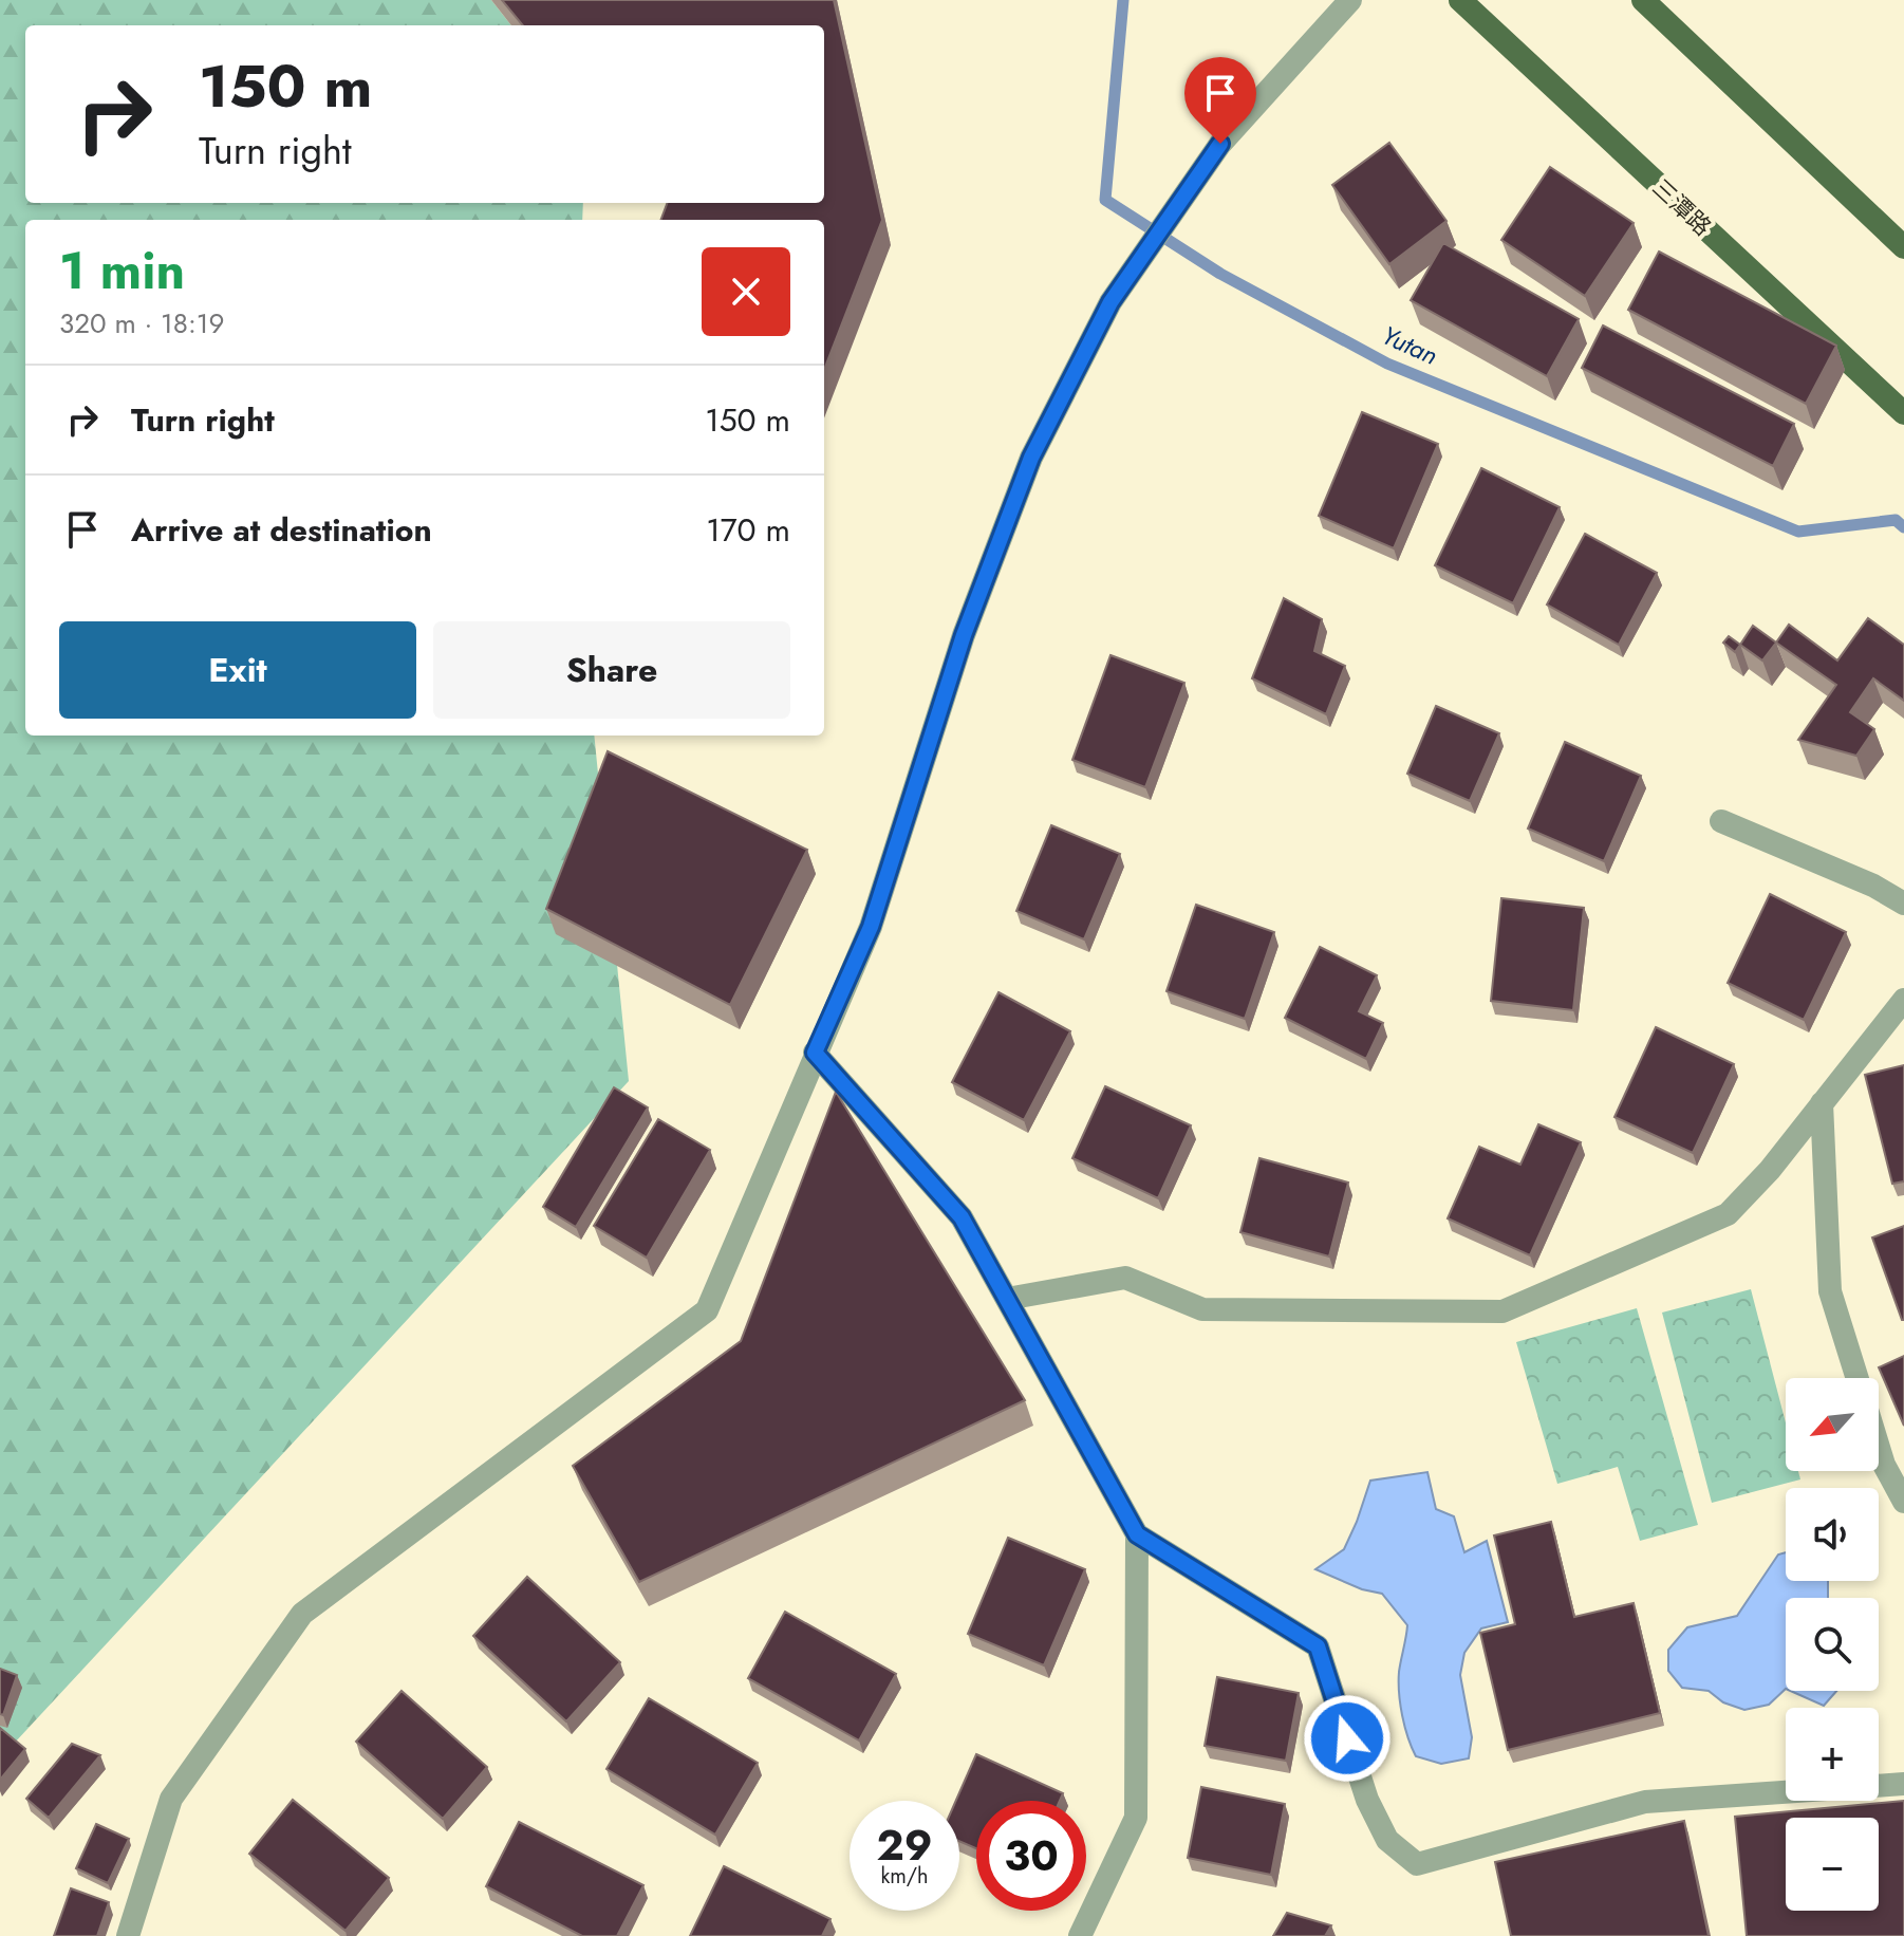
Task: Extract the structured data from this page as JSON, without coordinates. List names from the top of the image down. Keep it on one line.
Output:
{"streets":{"main road":["三潭路"]},"water":["Yutan"],"north":"bottom left","page":{"turn":["150 m","Turn right"],"heading":["1 min","320 m · 18:19"],"list":[{"name":"Turn right","value":"150 m"},{"name":"Arrive at destination","value":"170 m"}],"buttons":["Exit","Share"],"map_buttons":["+","−"],"speed":"29 km/h","limit":"30"}}
